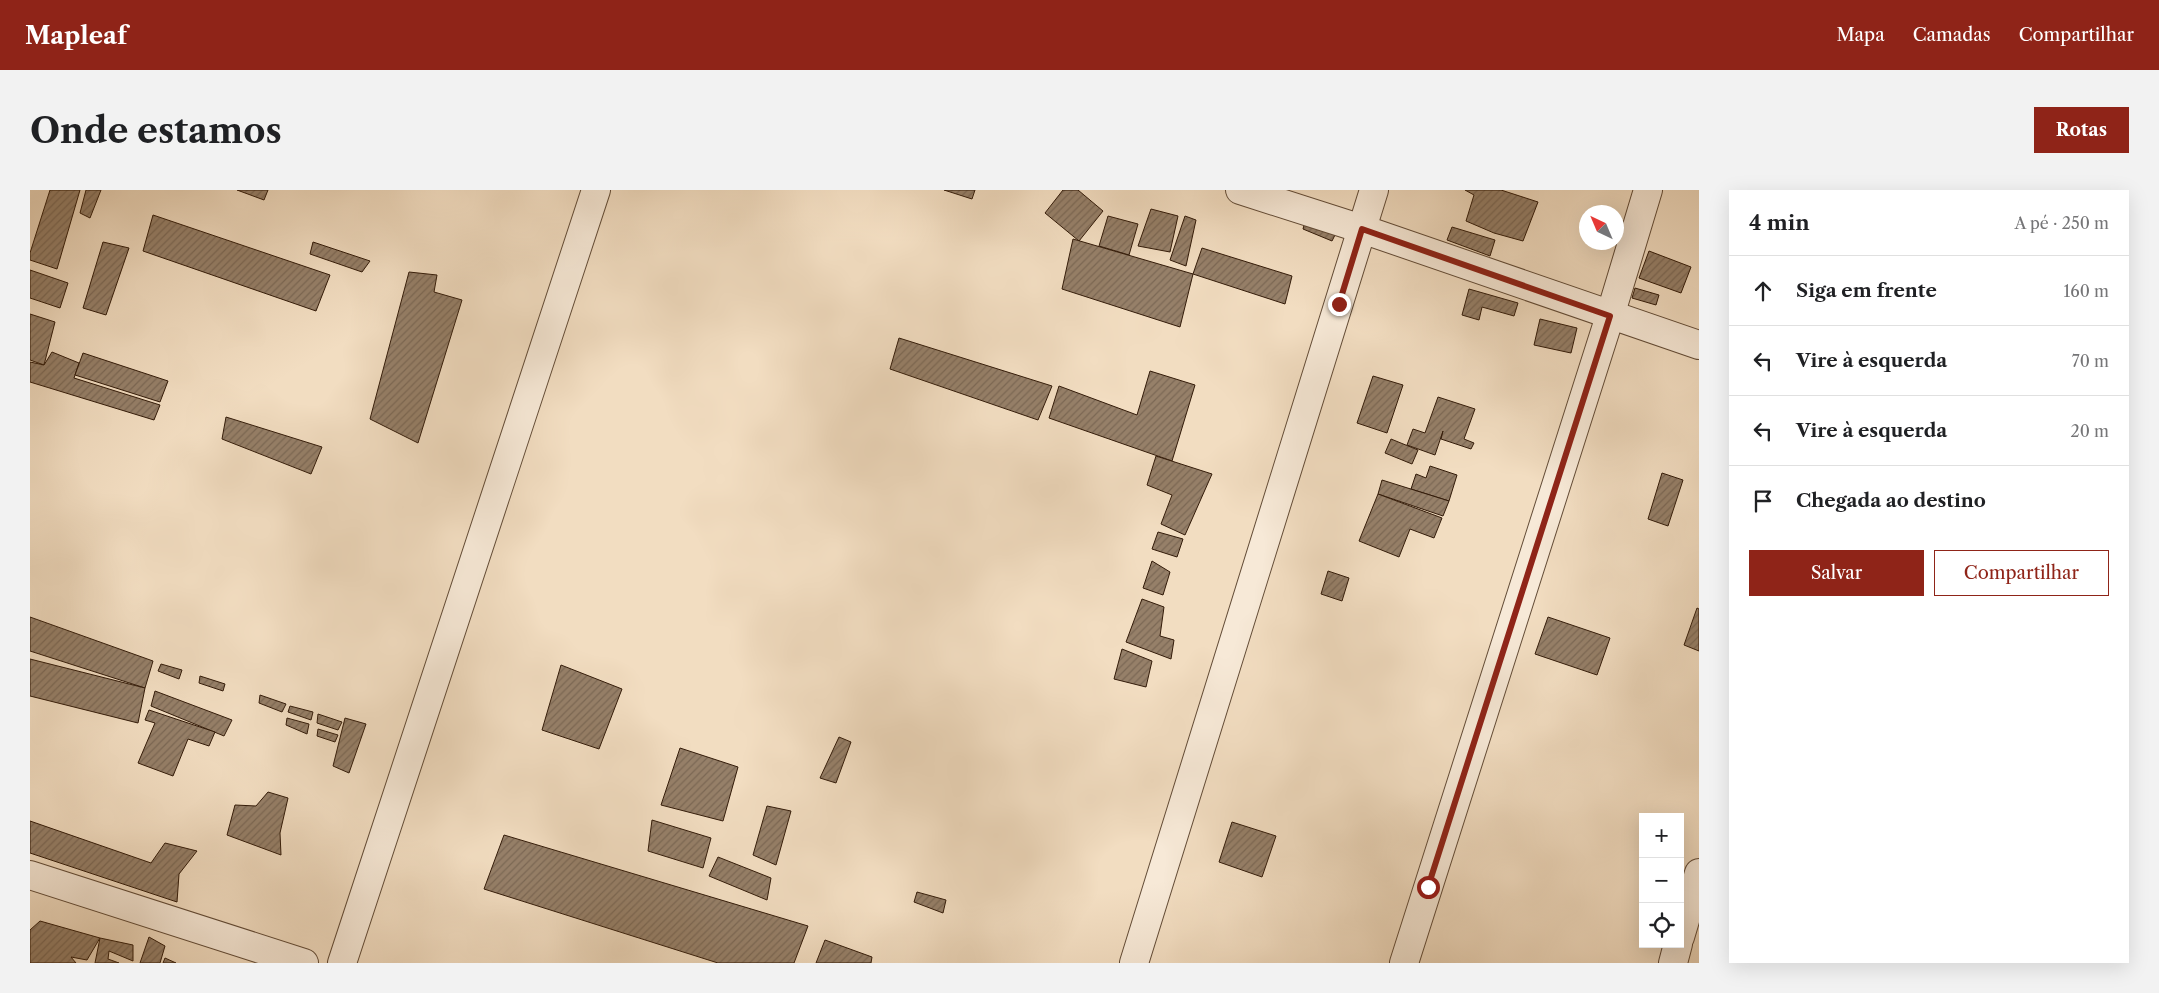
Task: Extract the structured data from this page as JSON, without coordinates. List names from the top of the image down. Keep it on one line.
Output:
{"north":"top left","page":{"header":"Mapleaf","nav":["Mapa","Camadas","Compartilhar"],"buttons":["Rotas",["Salvar","Compartilhar"]],"title":"Onde estamos","heading":["4 min","A pé · 250 m"],"list":[["Siga em frente","160 m"],["Vire à esquerda","70 m"],["Vire à esquerda","20 m"],"Chegada ao destino"],"map_buttons":["+","−"]}}
